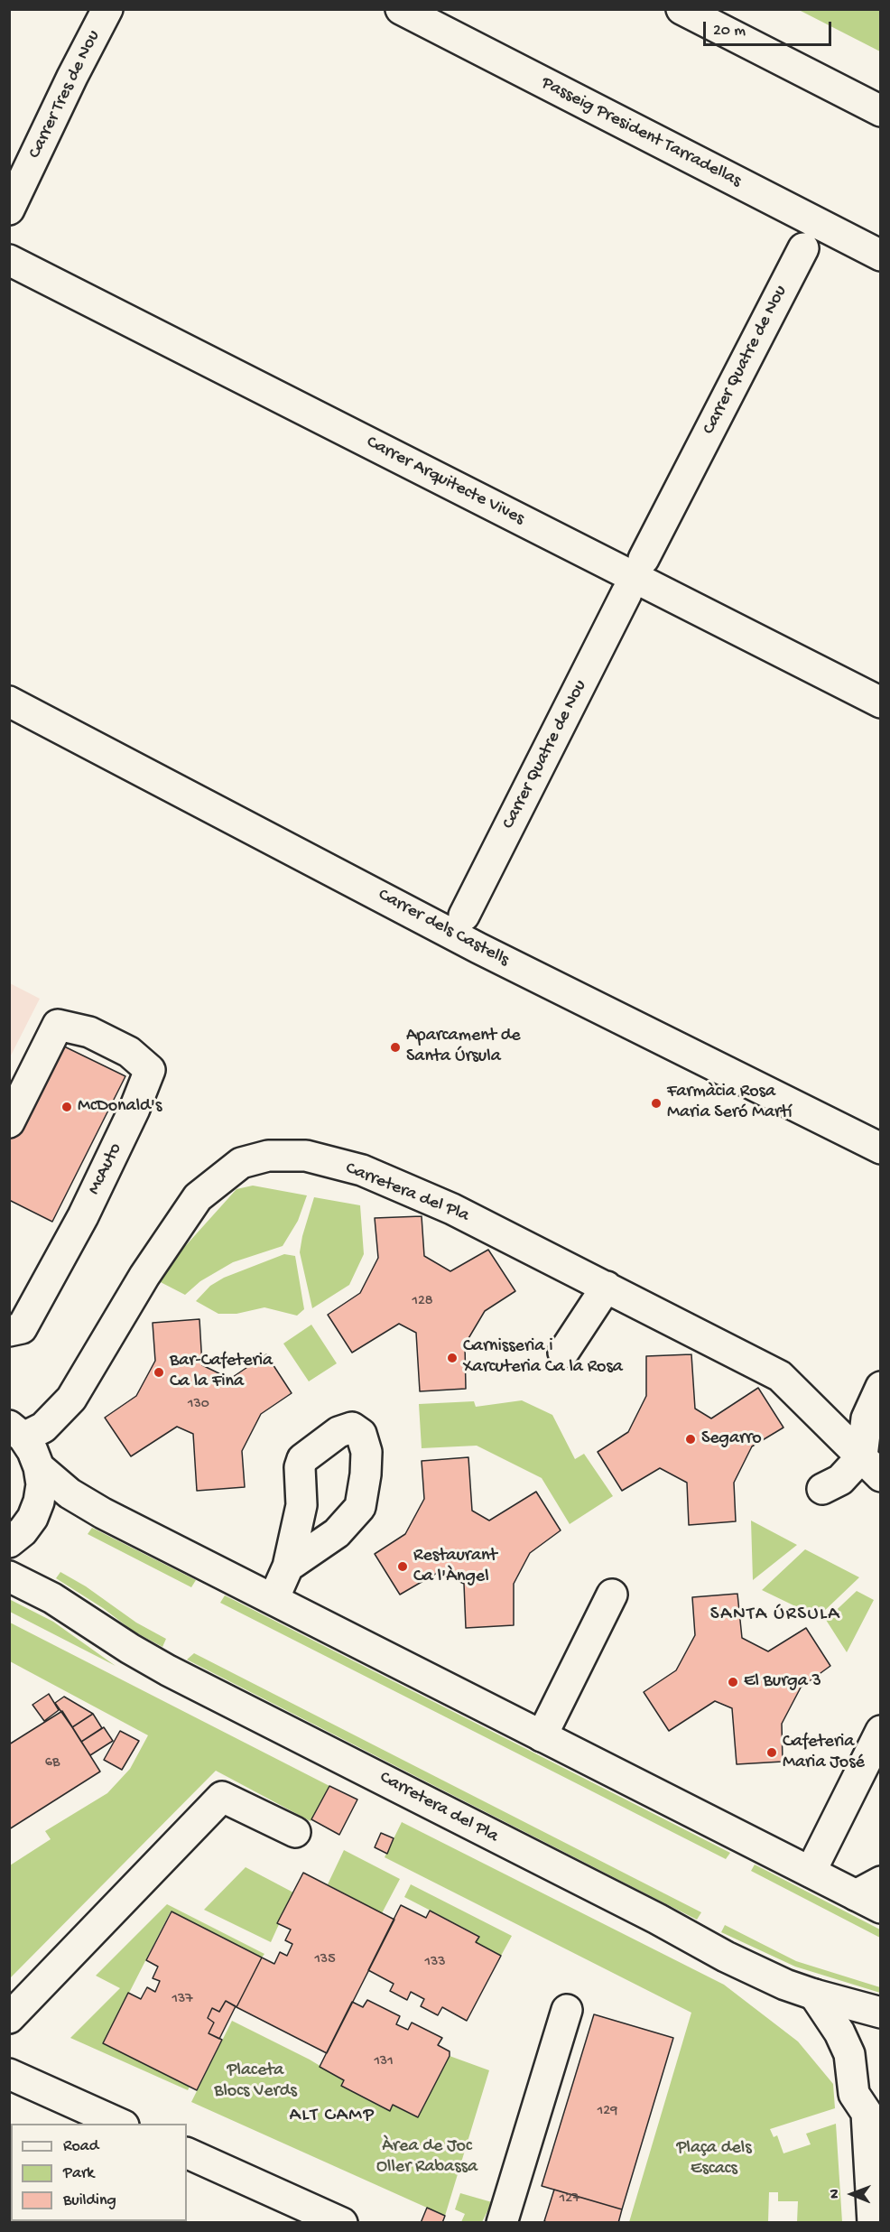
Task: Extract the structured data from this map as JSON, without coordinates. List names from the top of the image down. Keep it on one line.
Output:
{"streets":{"street":["Carrer Tres de Nou","Passeig President Tarradellas","Carrer Quatre de Nou","Carrer Arquitecte Vives","Carrer dels Castells","McAuto","Carretera del Pla"]},"districts":["SANTA ÚRSULA","ALT CAMP"],"parks":["Placeta Blocs Verds","Àrea de Joc Oller Rabassa","Plaça dels Escacs"],"places":["Aparcament de Santa Úrsula","Farmàcia Rosa Maria Seró Martí","McDonald's","Carnisseria i Xarcuteria Ca la Rosa","Bar-Cafeteria Ca la Fina","Segarro","Restaurant Ca l'Àngel","El Burga 3","Cafeteria Maria José"],"house_numbers":["128","130","6B","135","133","137","131","129","127"],"legend":["Road","Park","Building"],"scale_bar":"20 m","north":"left"}
